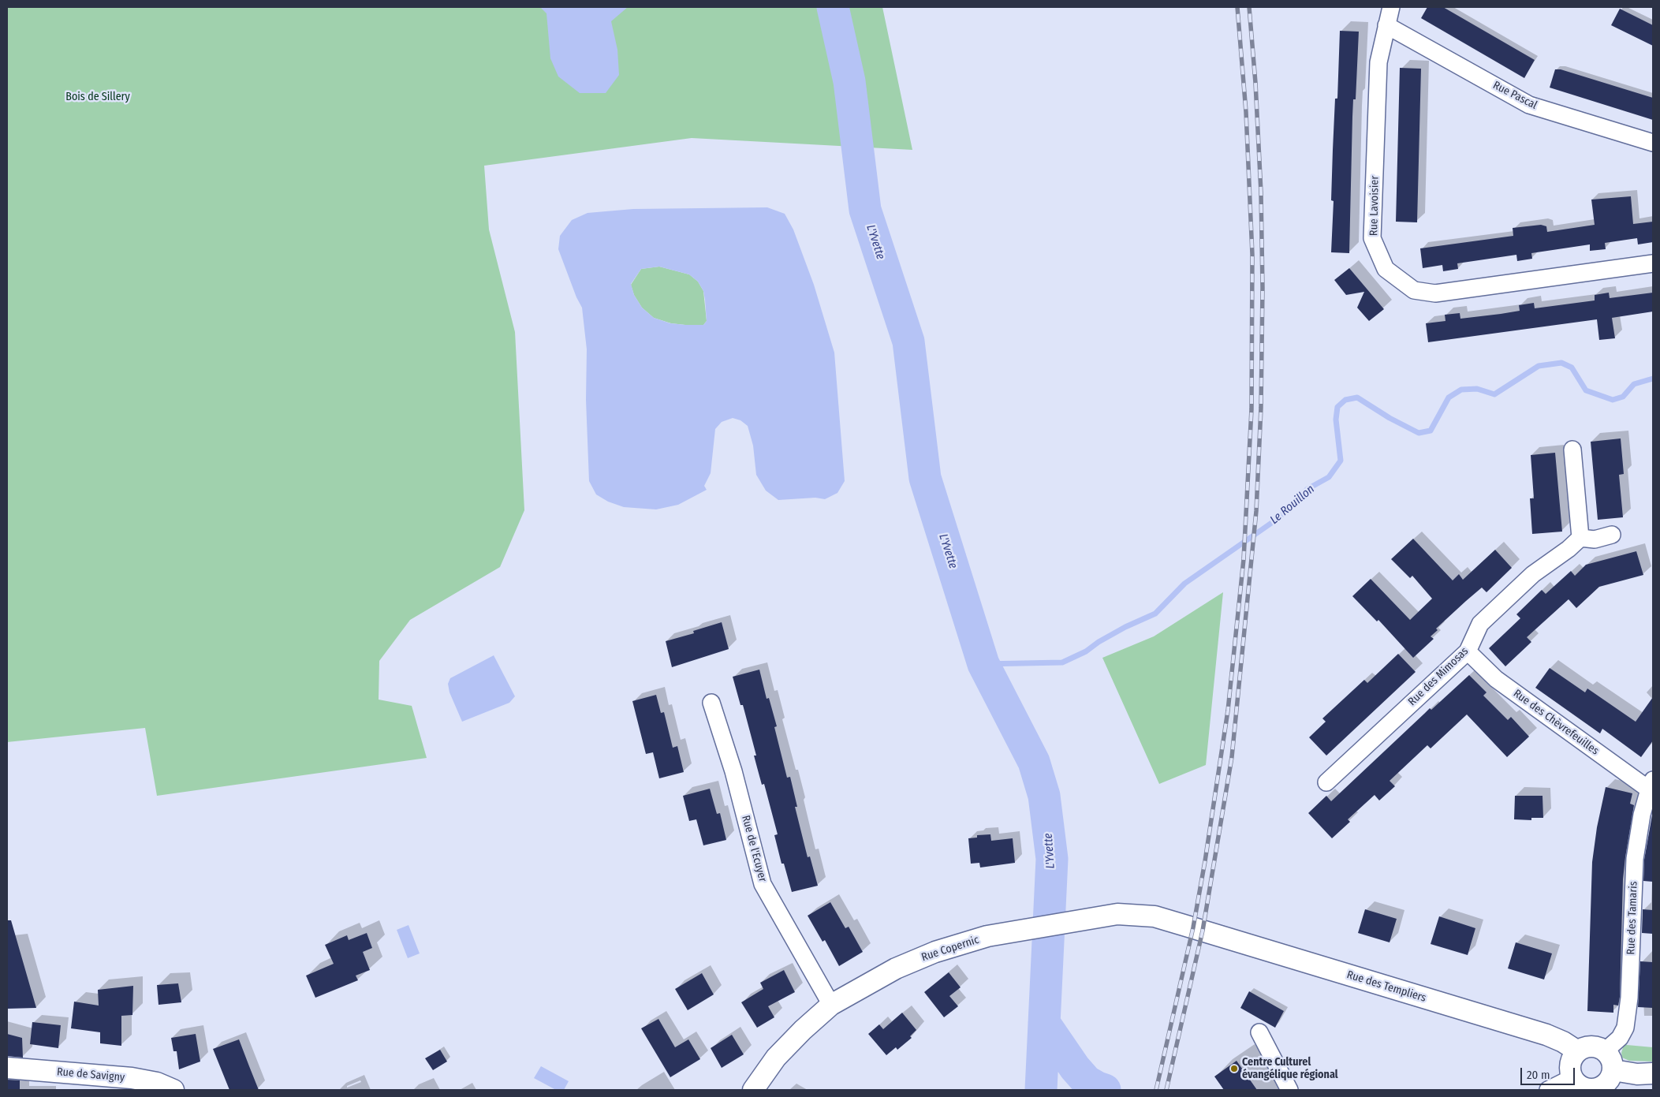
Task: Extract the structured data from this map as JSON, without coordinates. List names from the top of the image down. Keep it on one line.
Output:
{"streets":{"street":["Rue Pascal","Rue Lavoisier","Rue des Mimosas","Rue des Chèvrefeuilles","Rue de l'Ecuyer","Rue des Tamaris","Rue Copernic","Rue des Templiers","Rue de Savigny"]},"crossings":[["Rue Pascal","Rue Lavoisier"],["Rue des Mimosas","Rue des Chèvrefeuilles"],["Rue des Chèvrefeuilles","Rue des Tamaris"],["Rue de l'Ecuyer","Rue Copernic"],["Rue des Tamaris","Rue des Templiers"],["Rue Copernic","Rue des Templiers"]],"water":["L'Yvette","Le Rouillon"],"parks":["Bois de Sillery"],"places":["Centre Culturel évangélique régional"],"scale_bar":"20 m"}
